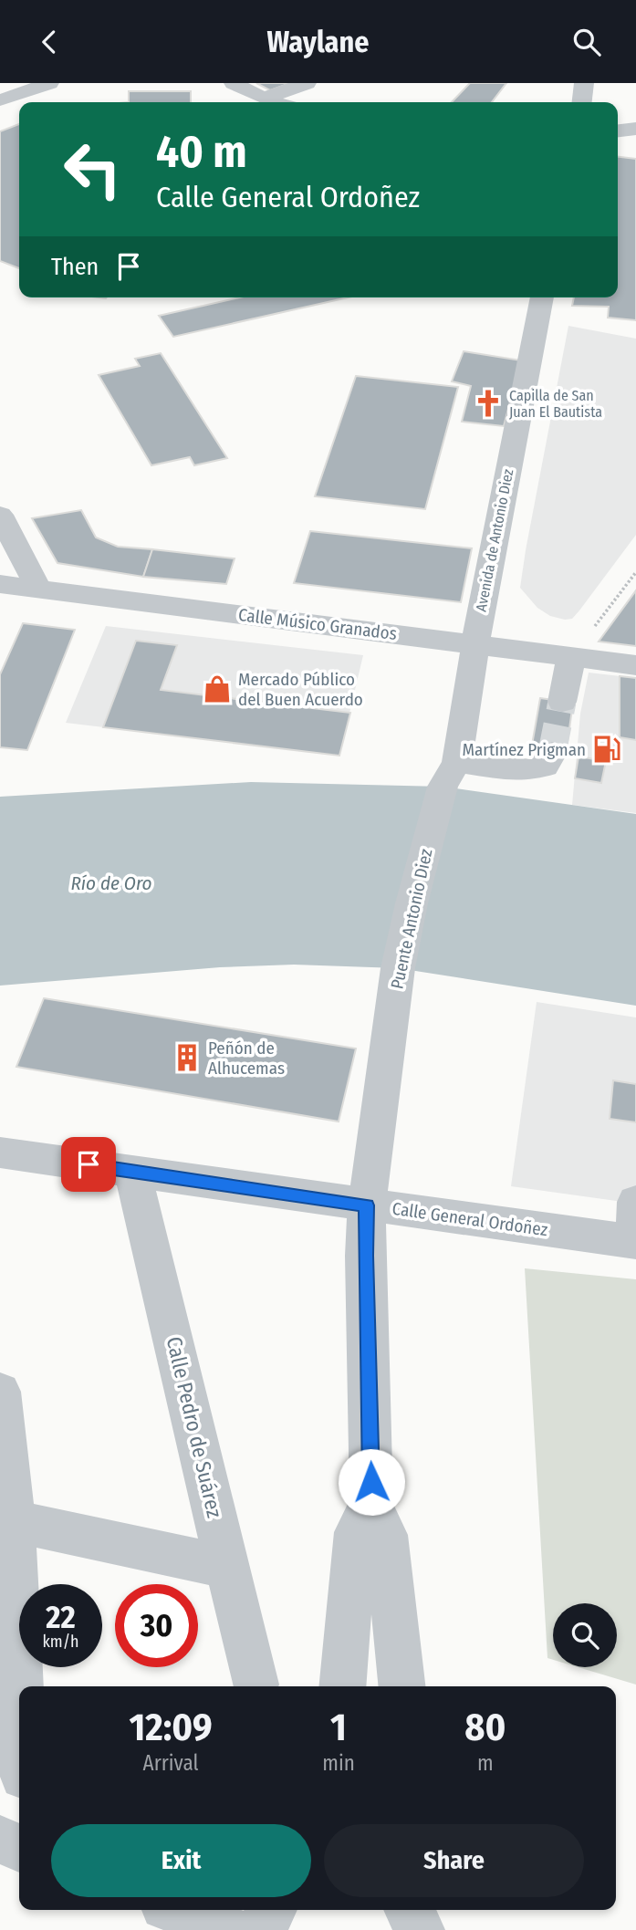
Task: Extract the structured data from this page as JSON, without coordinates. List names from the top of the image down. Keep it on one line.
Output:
{"streets":{"street":["Avenida de Antonio Diez","Calle Músico Granados","Puente Antonio Diez","Calle General Ordoñez","Calle Pedro de Suárez"]},"crossings":[["Avenida de Antonio Diez","Calle Músico Granados"],["Avenida de Antonio Diez","Puente Antonio Diez"],["Puente Antonio Diez","Calle General Ordoñez"],["Calle General Ordoñez","Calle Pedro de Suárez"]],"water":["Río de Oro"],"places":{"church":["Capilla de San Juan El Bautista"],"shop":["Mercado Público del Buen Acuerdo"],"fuel station":["Martínez Prigman"],"building":["Peñón de Alhucemas"]},"page":{"header":"Waylane","turn":["40 m","Calle General Ordoñez"],"then":"Then","speed":"22 km/h","limit":"30","eta":["12:09","Arrival","1","min","80","m"],"buttons":["Exit","Share"]}}
